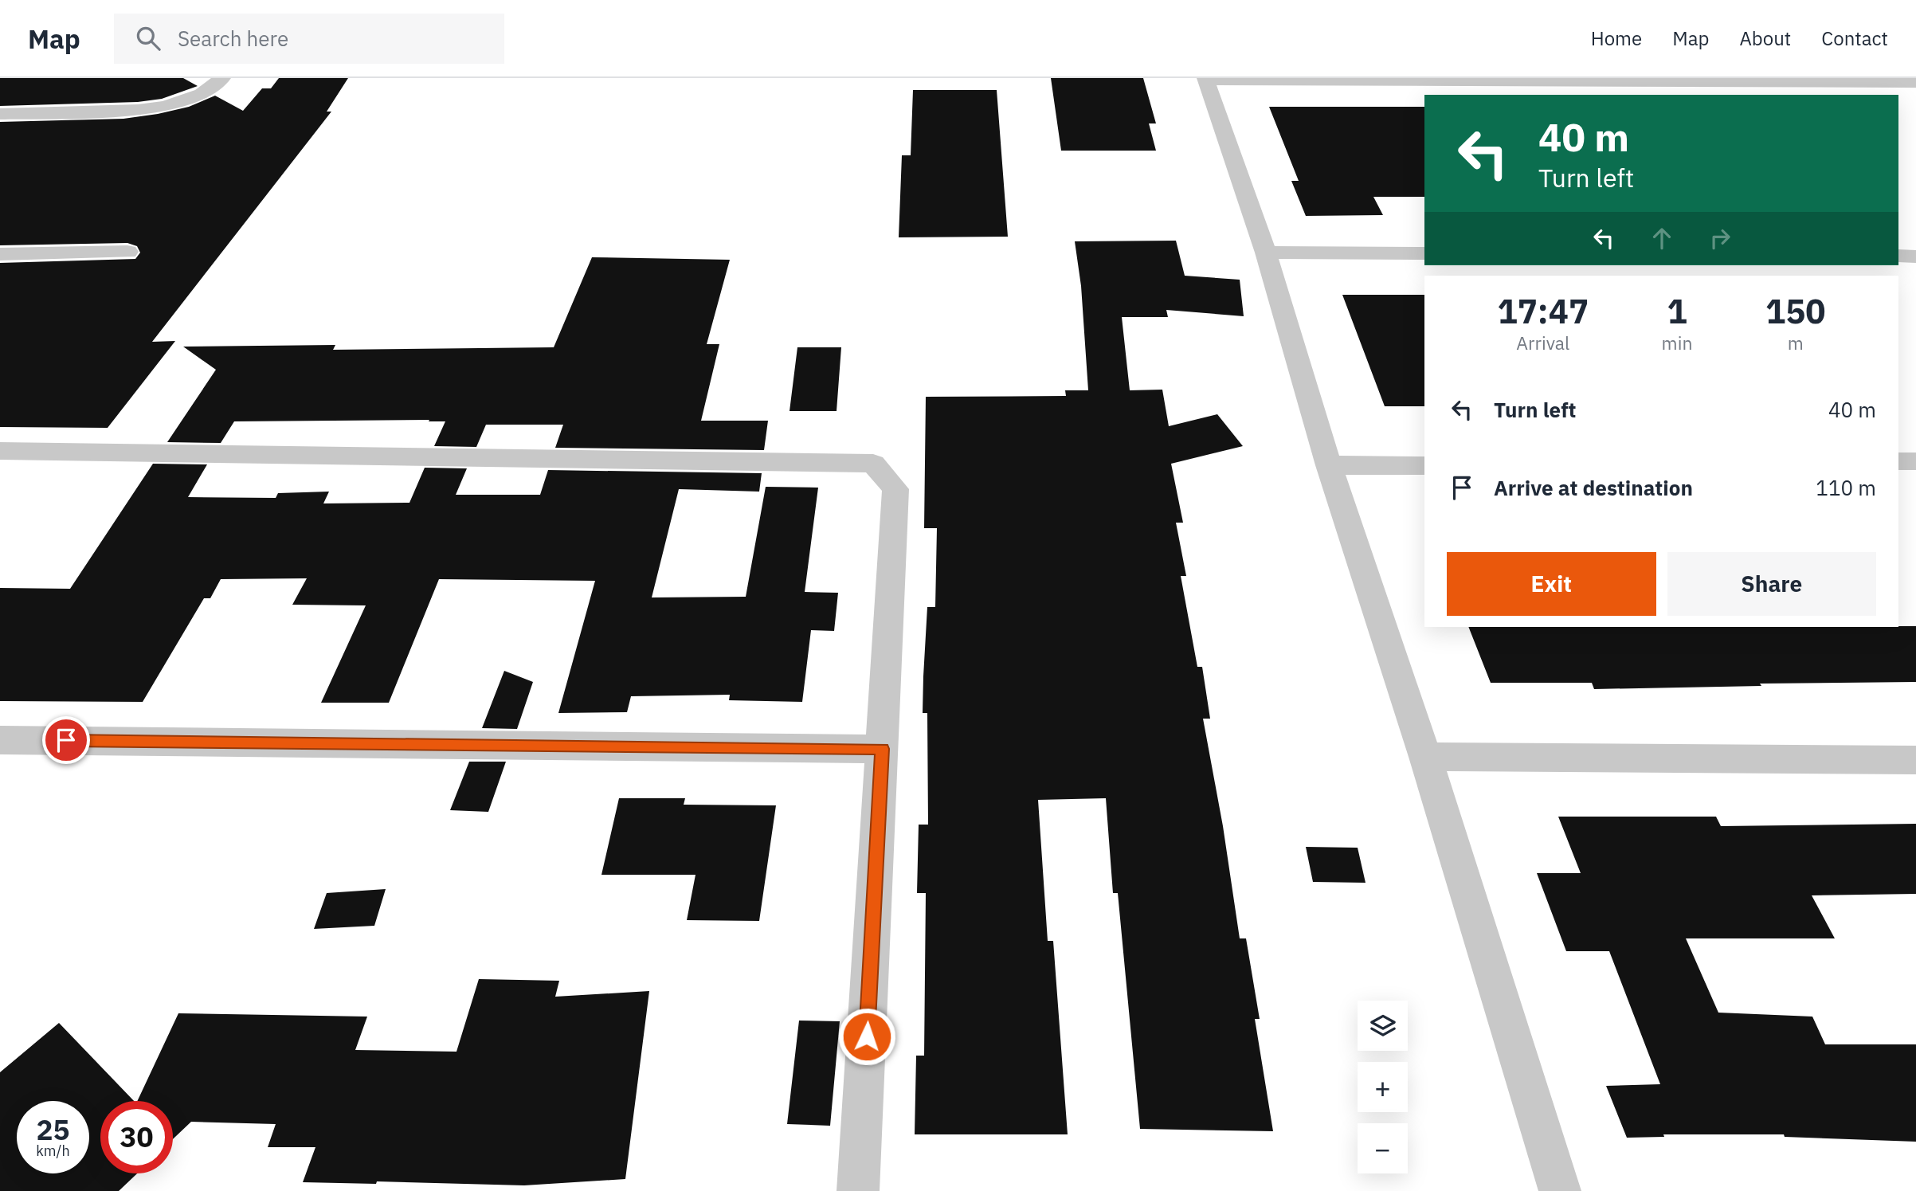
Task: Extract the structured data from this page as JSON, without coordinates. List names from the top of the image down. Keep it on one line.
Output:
{"page":{"header":"Map","search":"Search here","nav":["Home","Map","About","Contact"],"turn":["40 m","Turn left"],"eta":["17:47","Arrival","1","min","150","m"],"list":[{"name":"Turn left","value":"40 m"},{"name":"Arrive at destination","value":"110 m"}],"buttons":["Exit","Share"],"map_buttons":["+","−"],"speed":"25 km/h","limit":"30"}}
